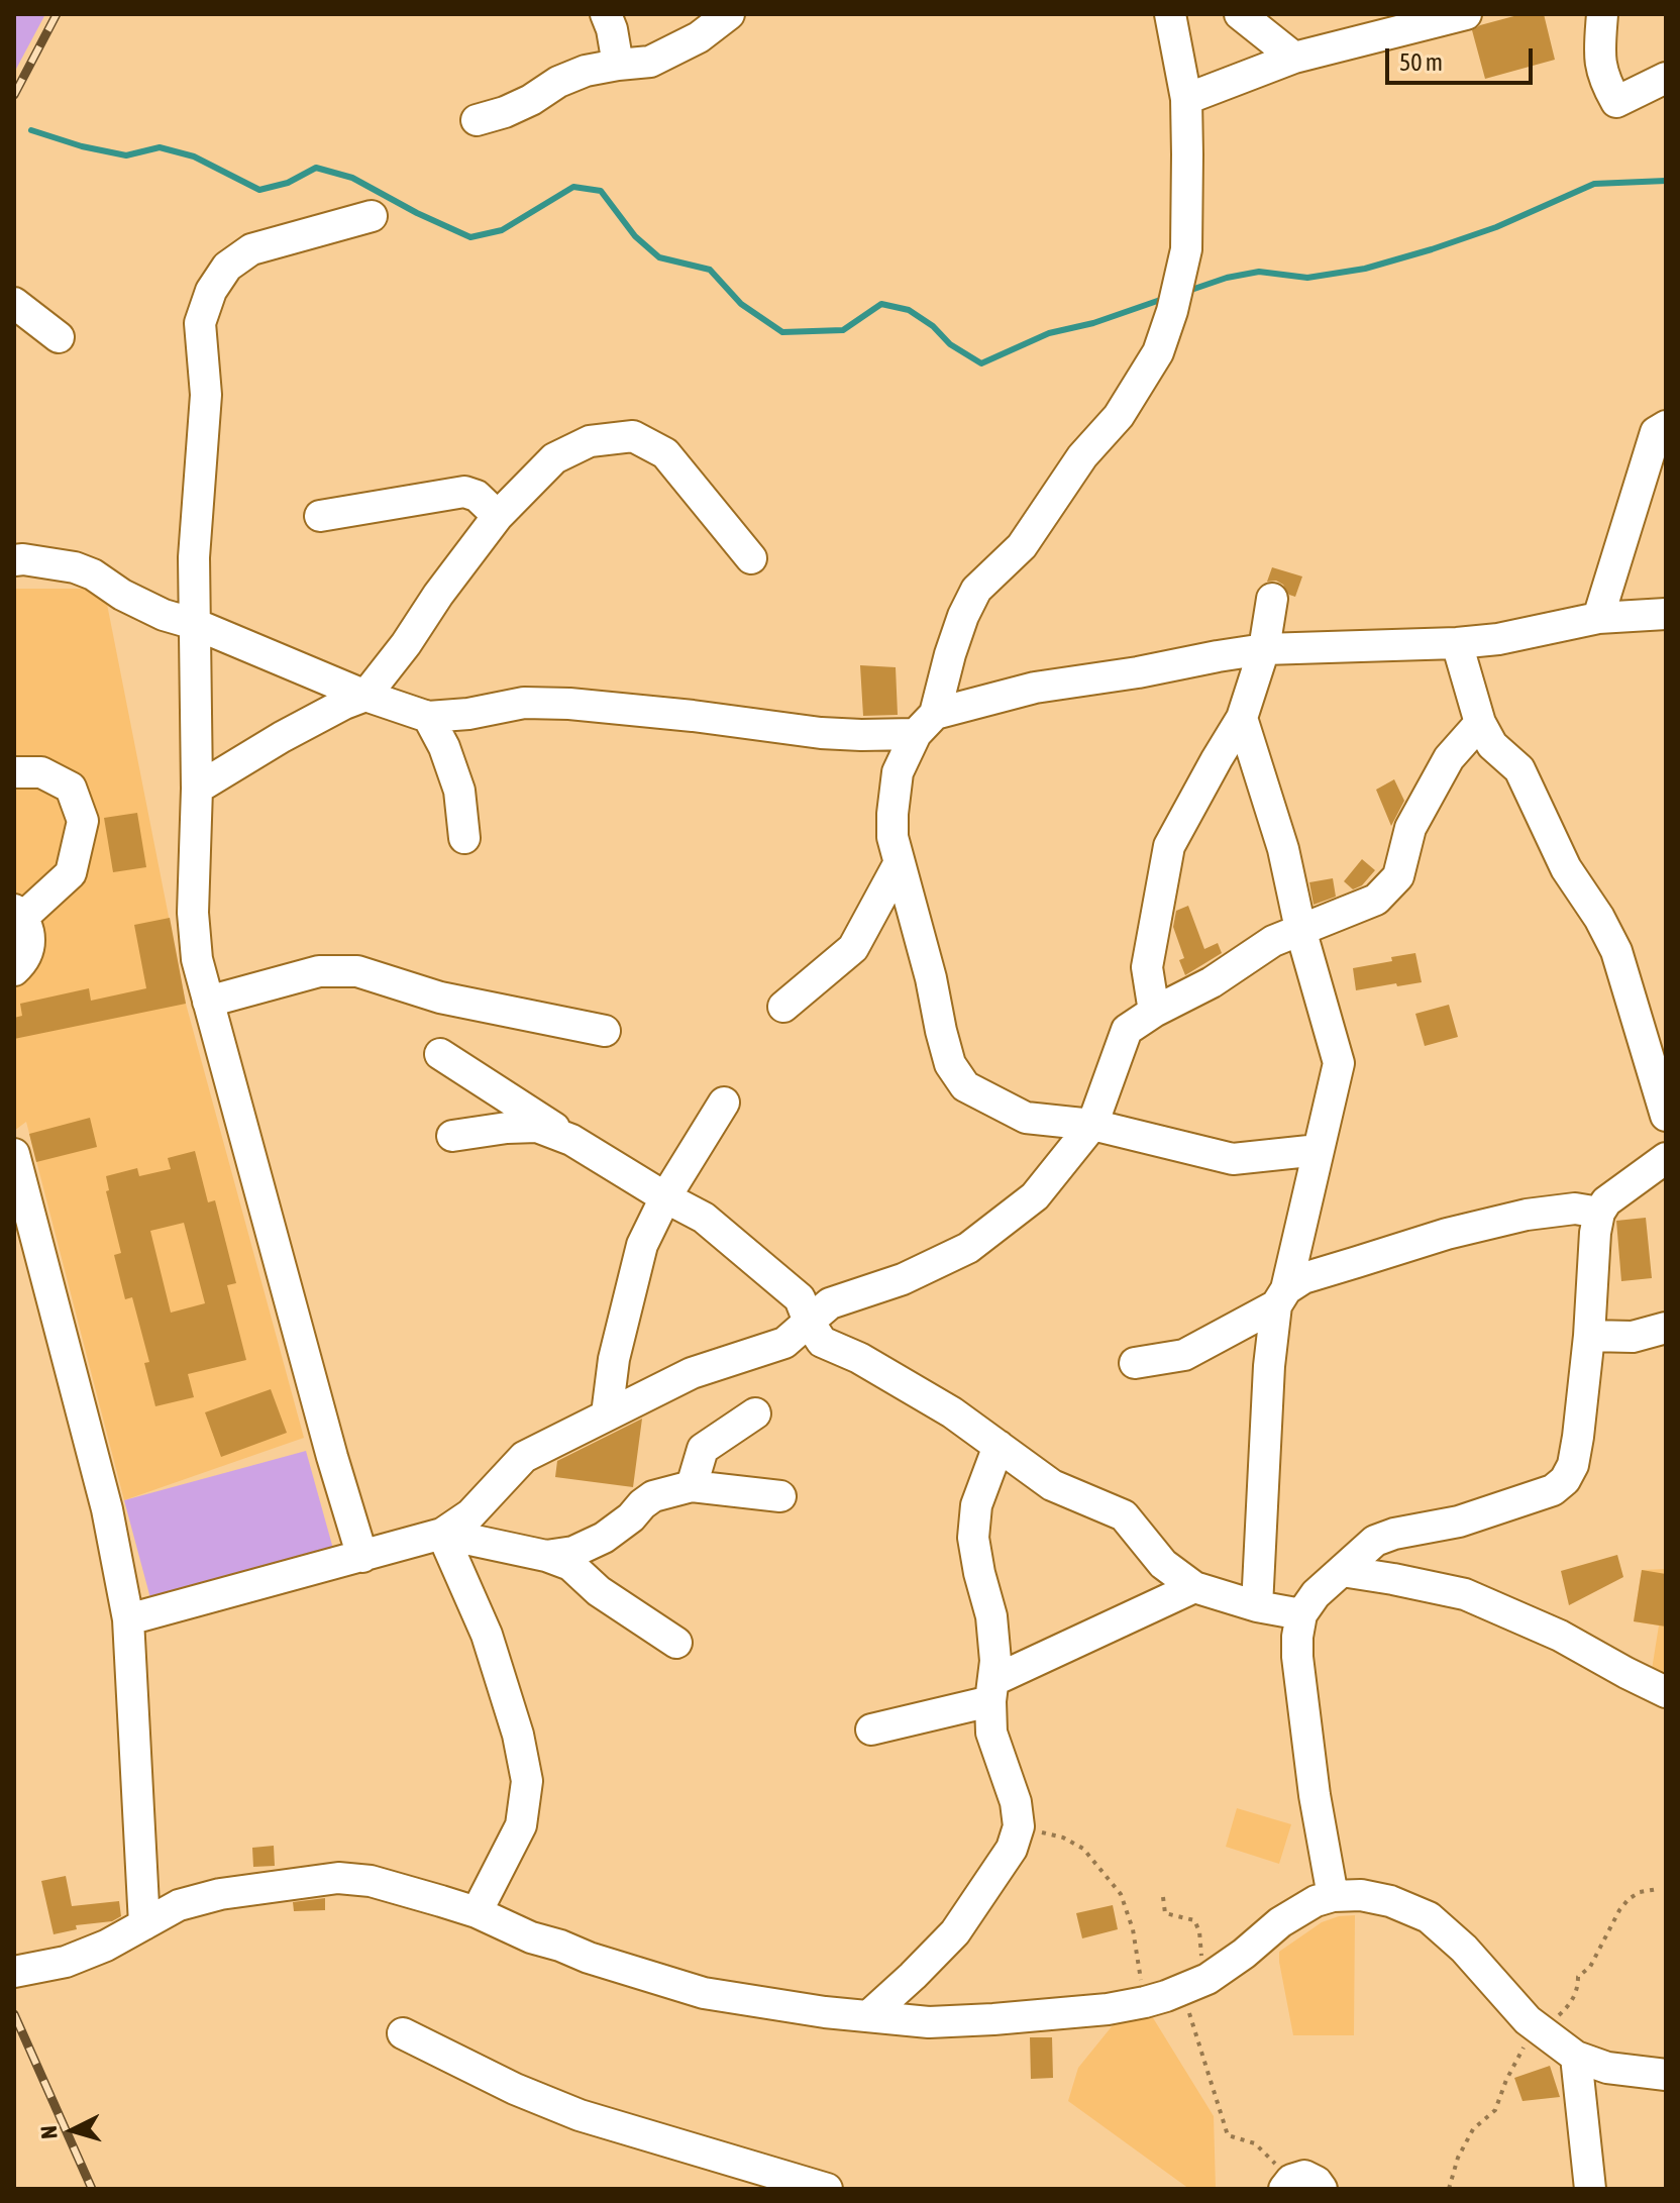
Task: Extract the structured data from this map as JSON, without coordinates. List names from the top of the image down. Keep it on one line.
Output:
{"scale_bar":"50 m","north":"left"}
